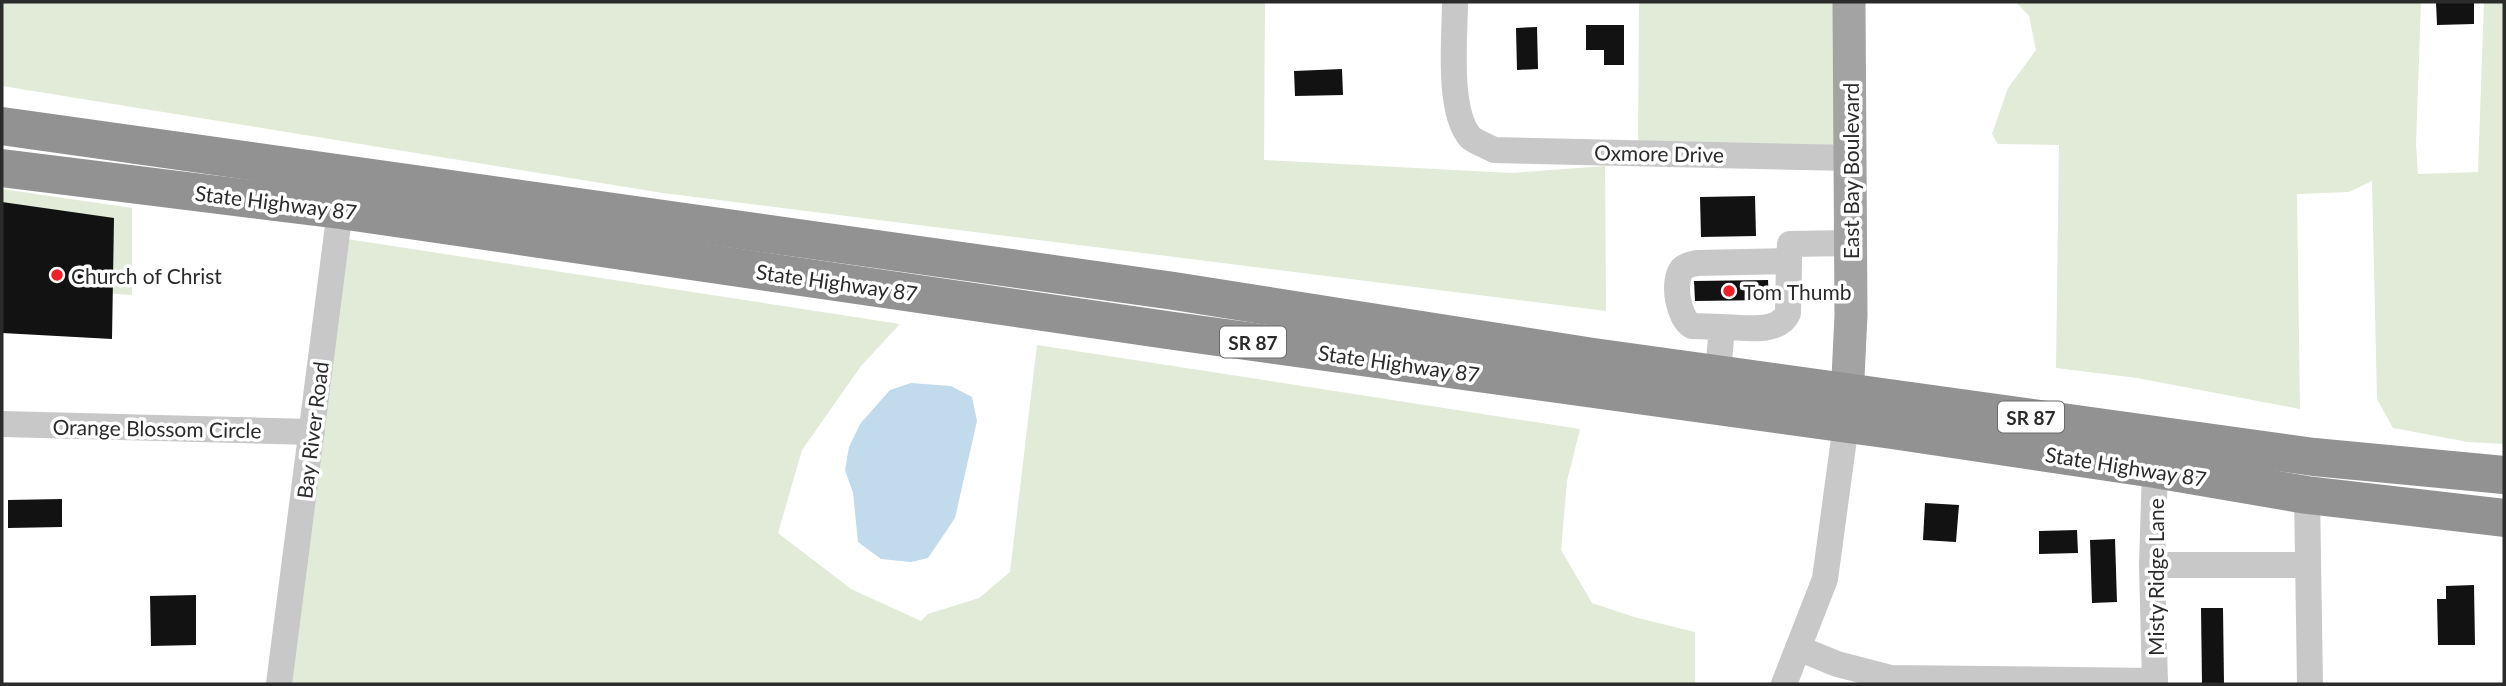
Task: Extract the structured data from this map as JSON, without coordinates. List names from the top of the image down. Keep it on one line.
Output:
{"streets":{"highway":["State Highway 87","SR 87"],"main road":["East Bay Boulevard"],"street":["Oxmore Drive","Orange Blossom Circle","Bay River Road","Misty Ridge Lane"]},"crossings":[["Oxmore Drive","East Bay Boulevard"],["East Bay Boulevard","State Highway 87"],["East Bay Boulevard","SR 87"],["State Highway 87","SR 87"],["State Highway 87","Bay River Road"],["State Highway 87","Misty Ridge Lane"],["SR 87","Bay River Road"],["Orange Blossom Circle","Bay River Road"]],"places":["Church of Christ","Tom Thumb"]}
